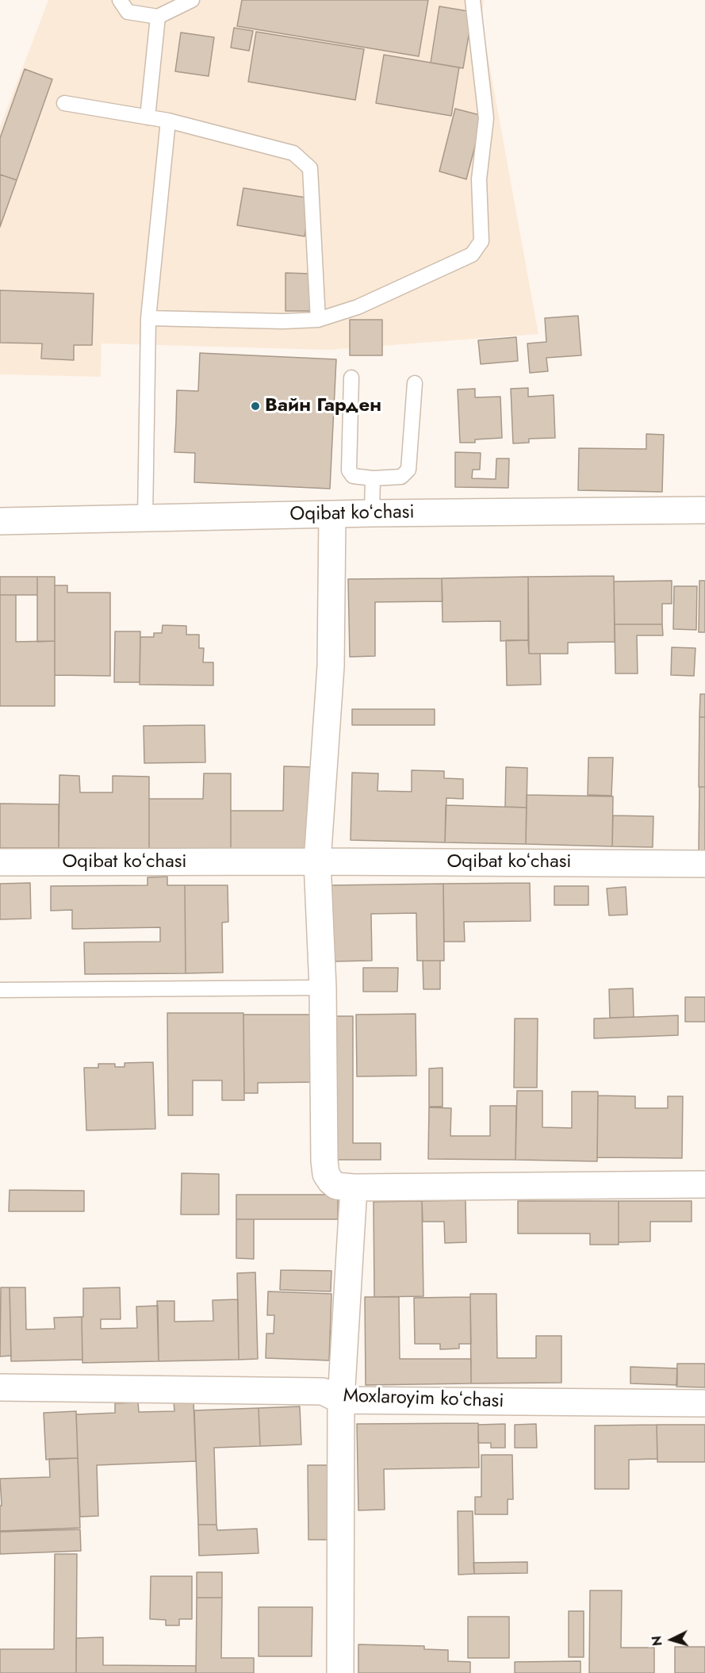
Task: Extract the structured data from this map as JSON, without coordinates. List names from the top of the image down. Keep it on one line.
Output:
{"streets":{"street":["Oqibat koʻchasi","Moxlaroyim koʻchasi"]},"places":["Вайн Гарден"],"north":"left"}
